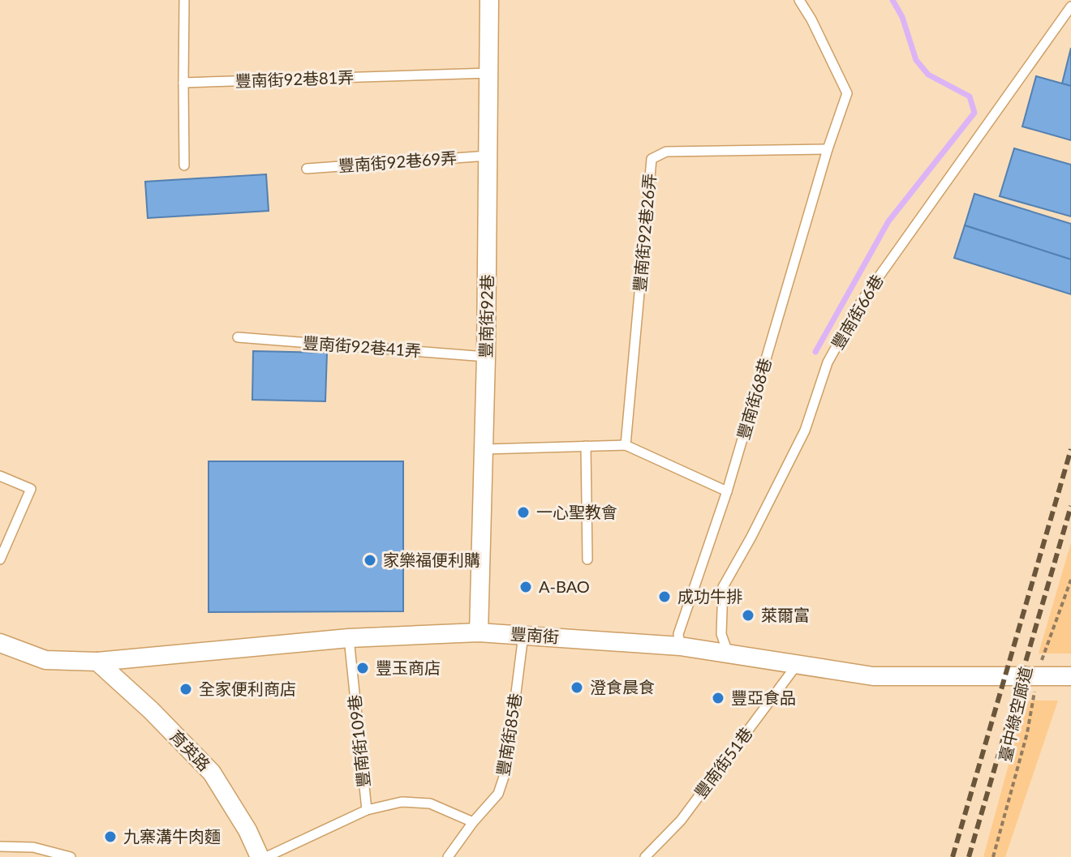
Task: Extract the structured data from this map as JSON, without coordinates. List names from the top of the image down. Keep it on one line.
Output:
{"streets":{"street":["豐南街92巷","豐南街","育英路"],"lane":["豐南街92巷81弄","豐南街92巷69弄","豐南街92巷26弄","豐南街66巷","豐南街92巷41弄","豐南街68巷","豐南街85巷","豐南街109巷","豐南街51巷"],"path":["臺中綠空廊道"]},"crossings":[["豐南街92巷81弄","豐南街92巷"],["豐南街92巷69弄","豐南街92巷"],["豐南街92巷26弄","豐南街68巷"],["豐南街66巷","豐南街"],["豐南街92巷","豐南街92巷41弄"],["豐南街92巷","豐南街"],["豐南街68巷","豐南街"],["豐南街","臺中綠空廊道"],["豐南街","豐南街85巷"],["豐南街","豐南街109巷"],["豐南街","育英路"],["豐南街","豐南街51巷"]],"places":["一心聖教會","家樂福便利購","A-BAO","成功牛排","萊爾富","豐玉商店","澄食晨食","全家便利商店","豐亞食品","九寨溝牛肉麵"]}
